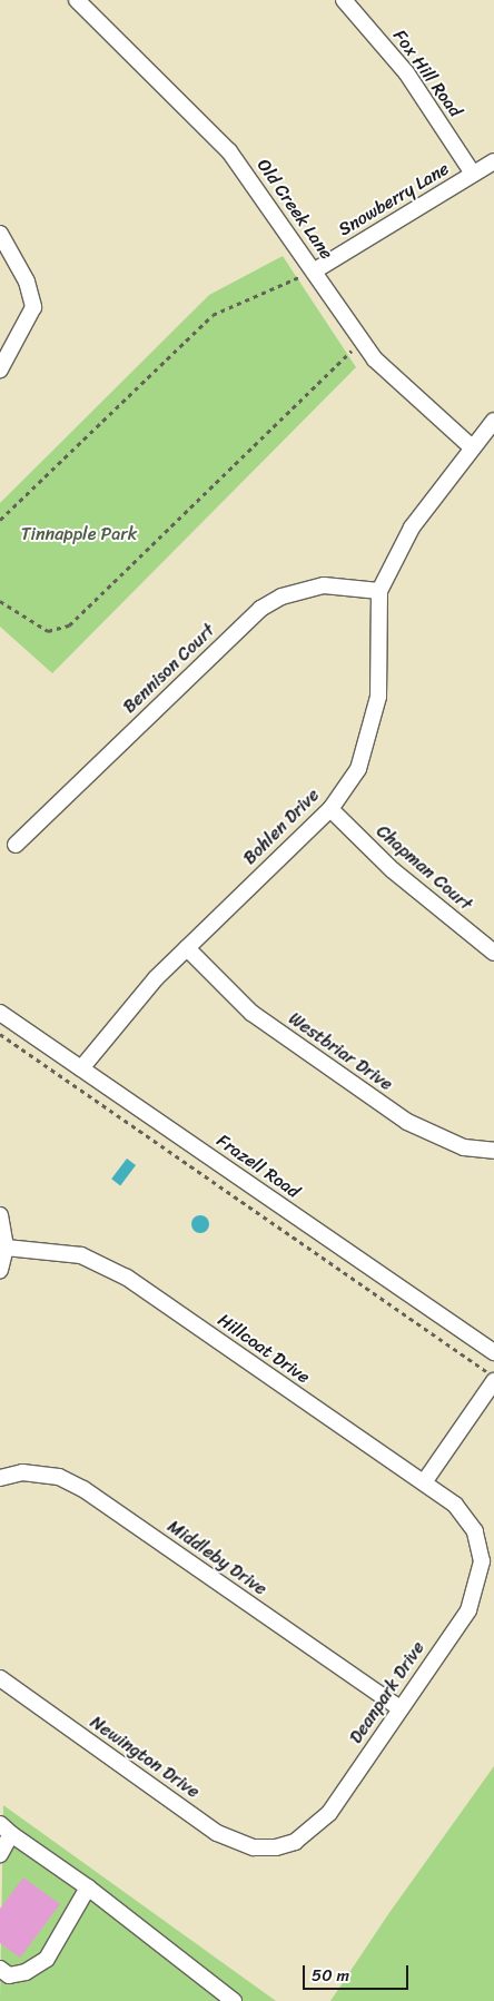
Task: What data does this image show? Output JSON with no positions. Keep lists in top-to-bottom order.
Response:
{
  "streets": {
    "street": [
      "Fox Hill Road",
      "Snowberry Lane",
      "Old Creek Lane",
      "Bennison Court",
      "Bohlen Drive",
      "Chapman Court",
      "Westbriar Drive",
      "Frazell Road",
      "Hillcoat Drive",
      "Middleby Drive",
      "Deanpark Drive",
      "Newington Drive"
    ]
  },
  "crossings": [
    ["Fox Hill Road", "Snowberry Lane"],
    ["Snowberry Lane", "Old Creek Lane"],
    ["Old Creek Lane", "Bohlen Drive"],
    ["Bennison Court", "Bohlen Drive"],
    ["Bohlen Drive", "Chapman Court"],
    ["Bohlen Drive", "Westbriar Drive"],
    ["Bohlen Drive", "Frazell Road"],
    ["Hillcoat Drive", "Deanpark Drive"],
    ["Middleby Drive", "Deanpark Drive"],
    ["Deanpark Drive", "Newington Drive"]
  ],
  "parks": ["Tinnapple Park"],
  "scale_bar": "50 m"
}
